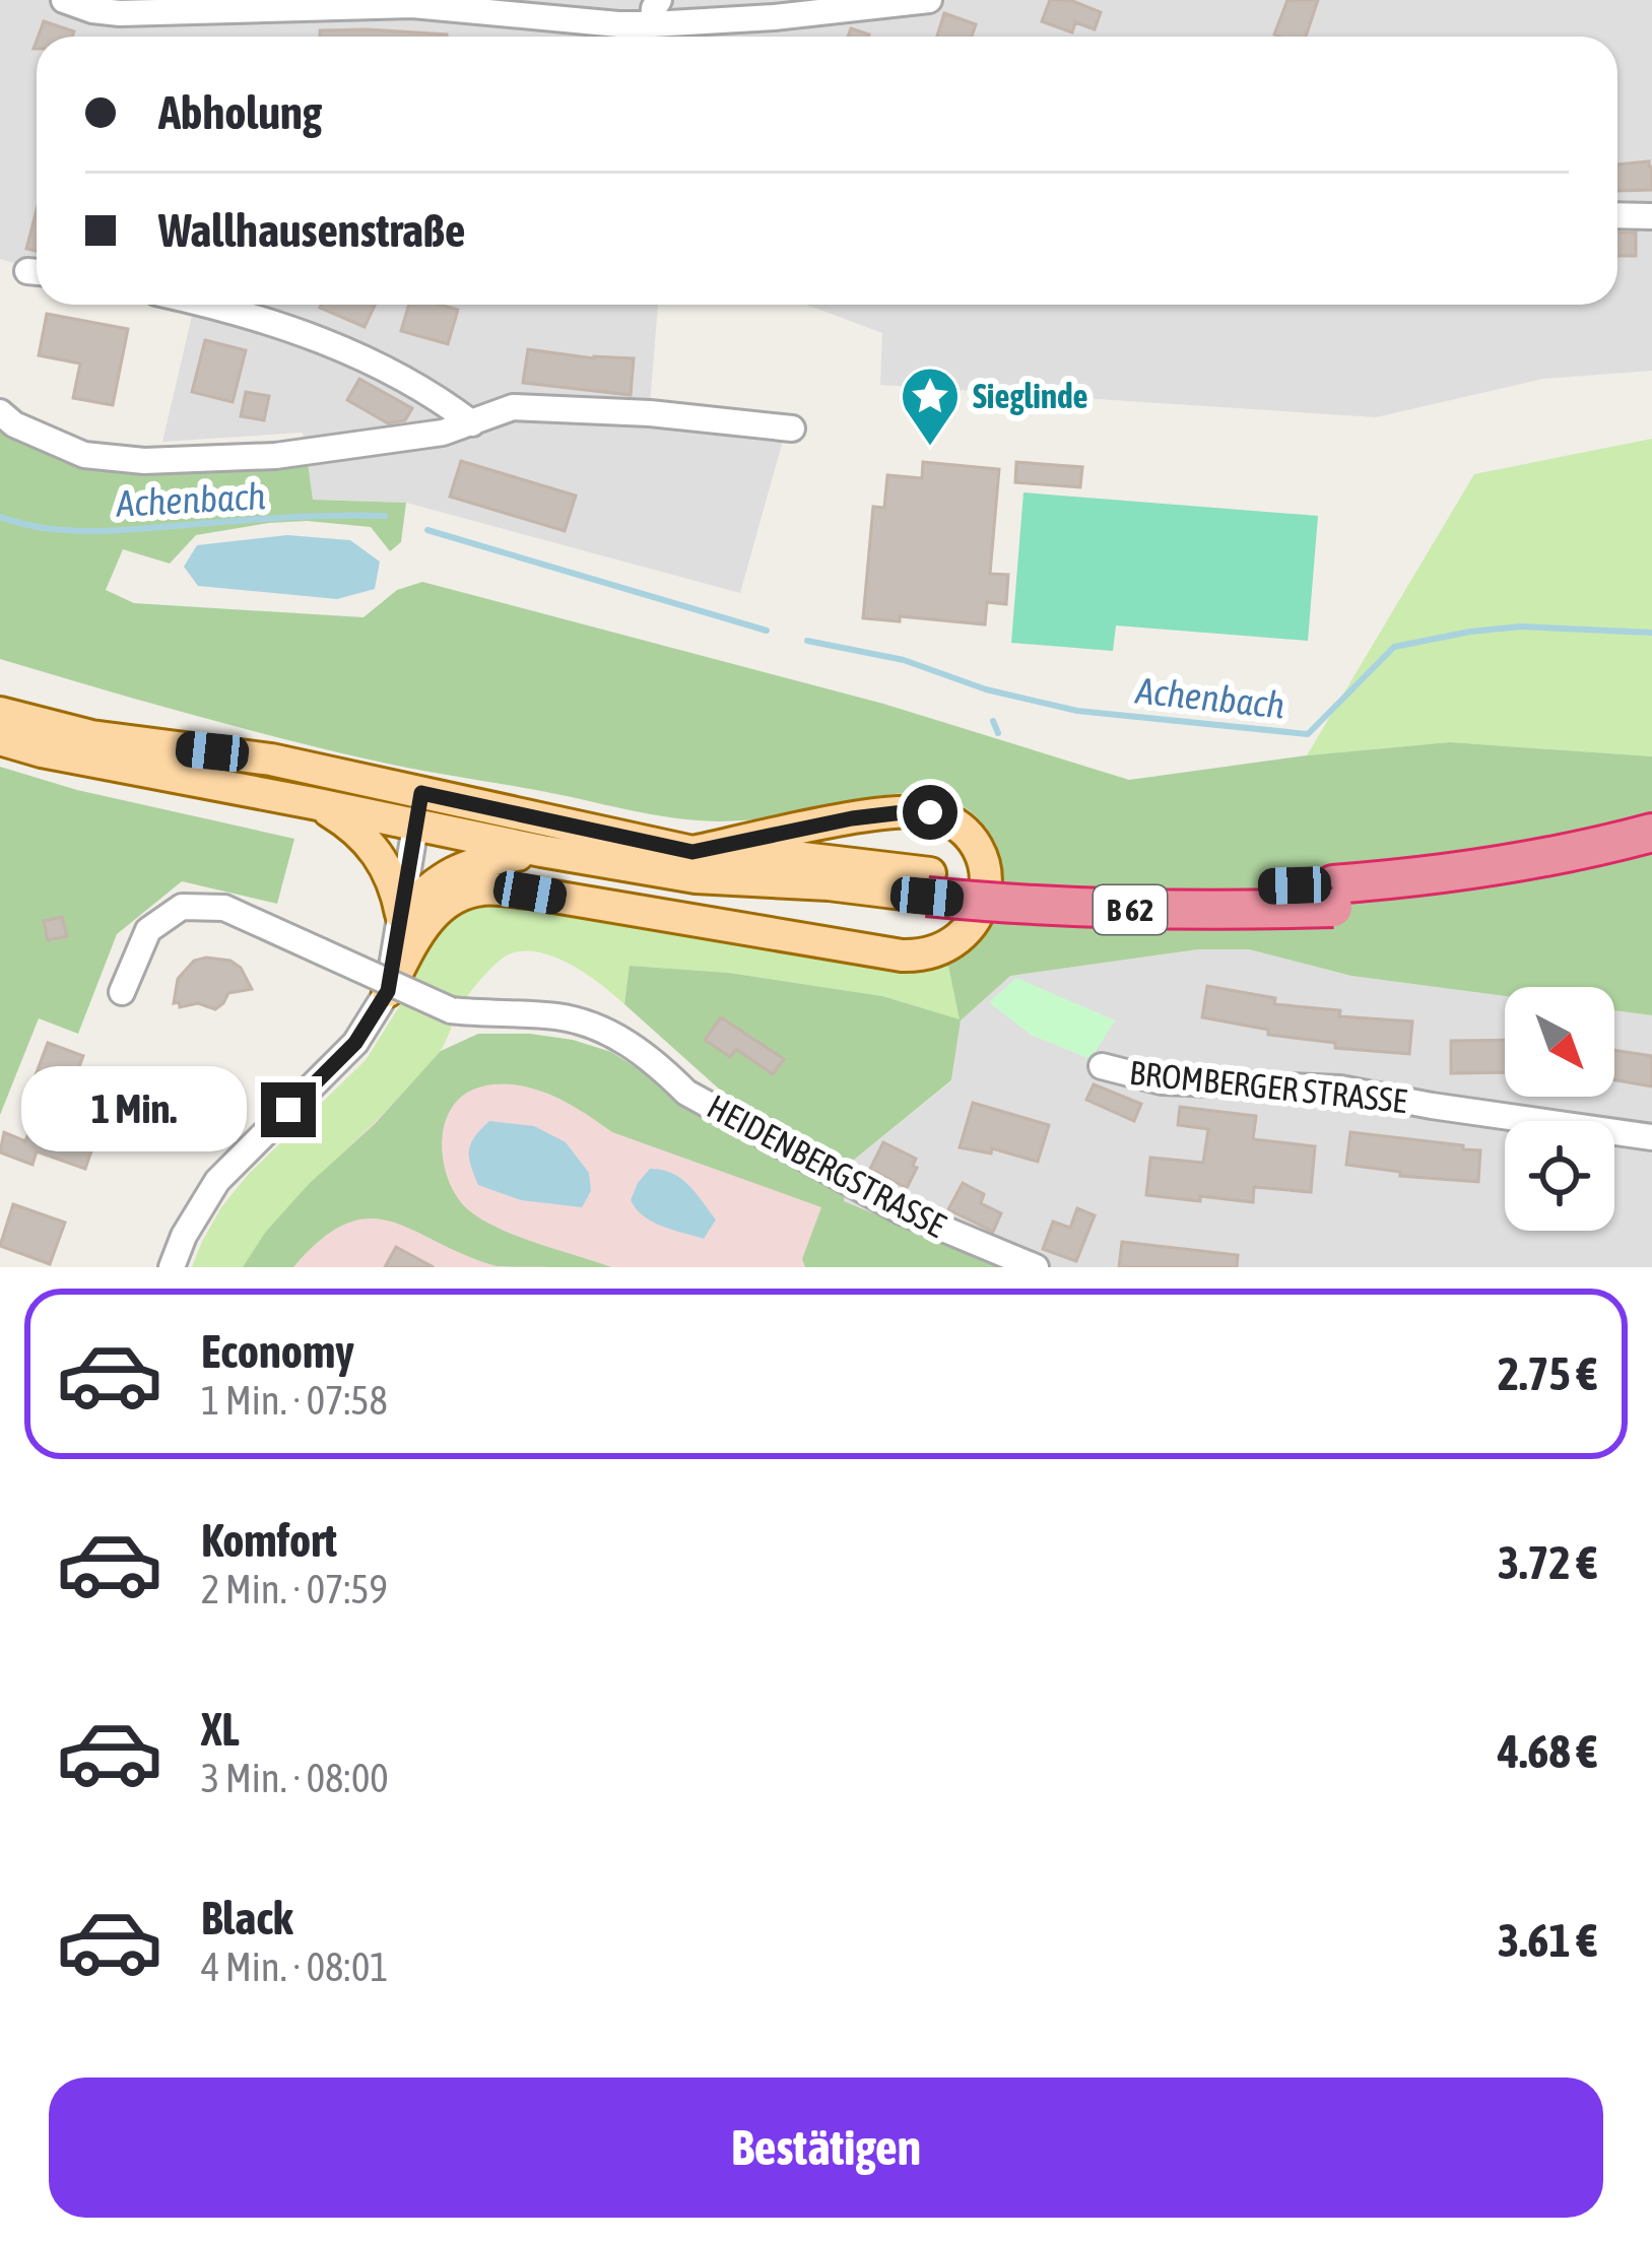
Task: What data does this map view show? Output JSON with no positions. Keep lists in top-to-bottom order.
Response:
{
  "streets": {
    "highway": ["B 62"],
    "street": ["BROMBERGER STRASSE", "HEIDENBERGSTRASSE"]
  },
  "water": ["Achenbach"],
  "places": {
    "place": ["Sieglinde"]
  },
  "north": "bottom right",
  "page": {
    "banner": ["Abholung", "Wallhausenstraße"],
    "bubble": "1 Min.",
    "list": [
      {
        "name": "Economy",
        "note": "1 Min. · 07:58",
        "value": "2.75 €"
      },
      {
        "name": "Komfort",
        "note": "2 Min. · 07:59",
        "value": "3.72 €"
      },
      {
        "name": "XL",
        "note": "3 Min. · 08:00",
        "value": "4.68 €"
      },
      {
        "name": "Black",
        "note": "4 Min. · 08:01",
        "value": "3.61 €"
      }
    ],
    "buttons": "Bestätigen"
  }
}
